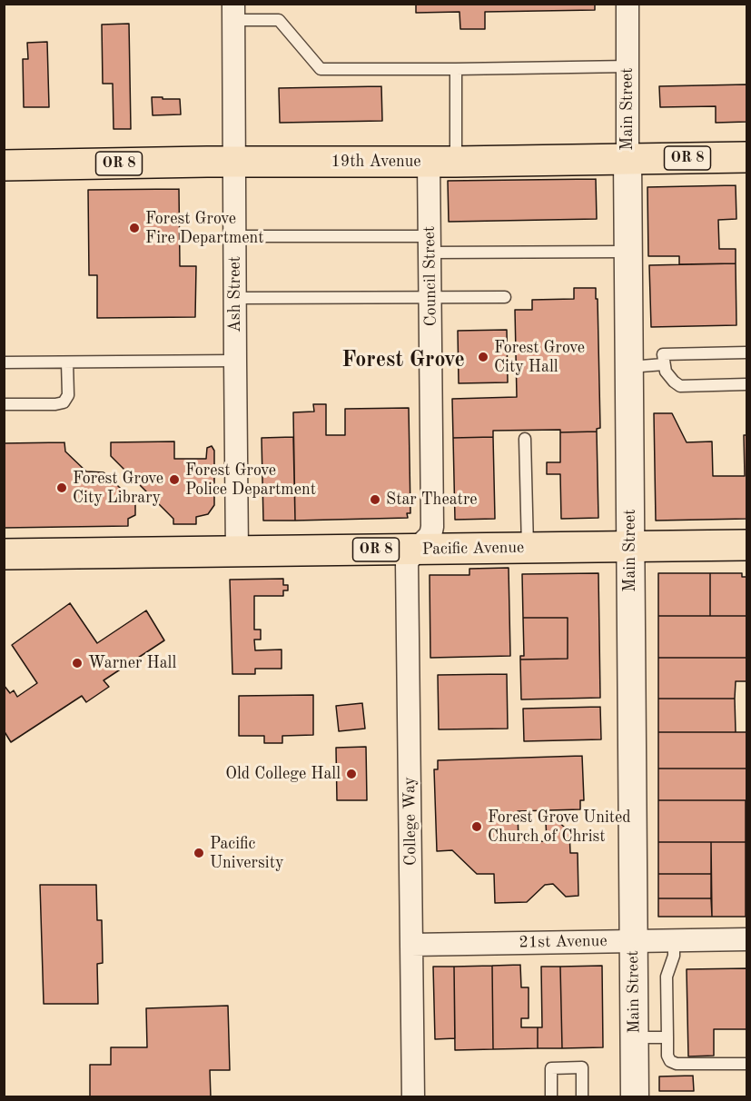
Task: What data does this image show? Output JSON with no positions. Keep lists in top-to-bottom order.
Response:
{
  "streets": {
    "main road": ["OR 8", "19th Avenue", "Pacific Avenue"],
    "street": [
      "Main Street",
      "Council Street",
      "Ash Street",
      "College Way",
      "21st Avenue"
    ]
  },
  "crossings": [
    ["Main Street", "19th Avenue"],
    ["Main Street", "Pacific Avenue"],
    ["Main Street", "21st Avenue"],
    ["19th Avenue", "Council Street"],
    ["19th Avenue", "Ash Street"],
    ["Council Street", "Pacific Avenue"],
    ["Council Street", "College Way"],
    ["Ash Street", "Pacific Avenue"],
    ["Pacific Avenue", "College Way"],
    ["College Way", "21st Avenue"]
  ],
  "districts": ["Forest Grove"],
  "places": [
    "Forest Grove Fire Department",
    "Forest Grove City Hall",
    "Forest Grove Police Department",
    "Forest Grove City Library",
    "Star Theatre",
    "Warner Hall",
    "Old College Hall",
    "Forest Grove United Church of Christ",
    "Pacific University"
  ]
}
